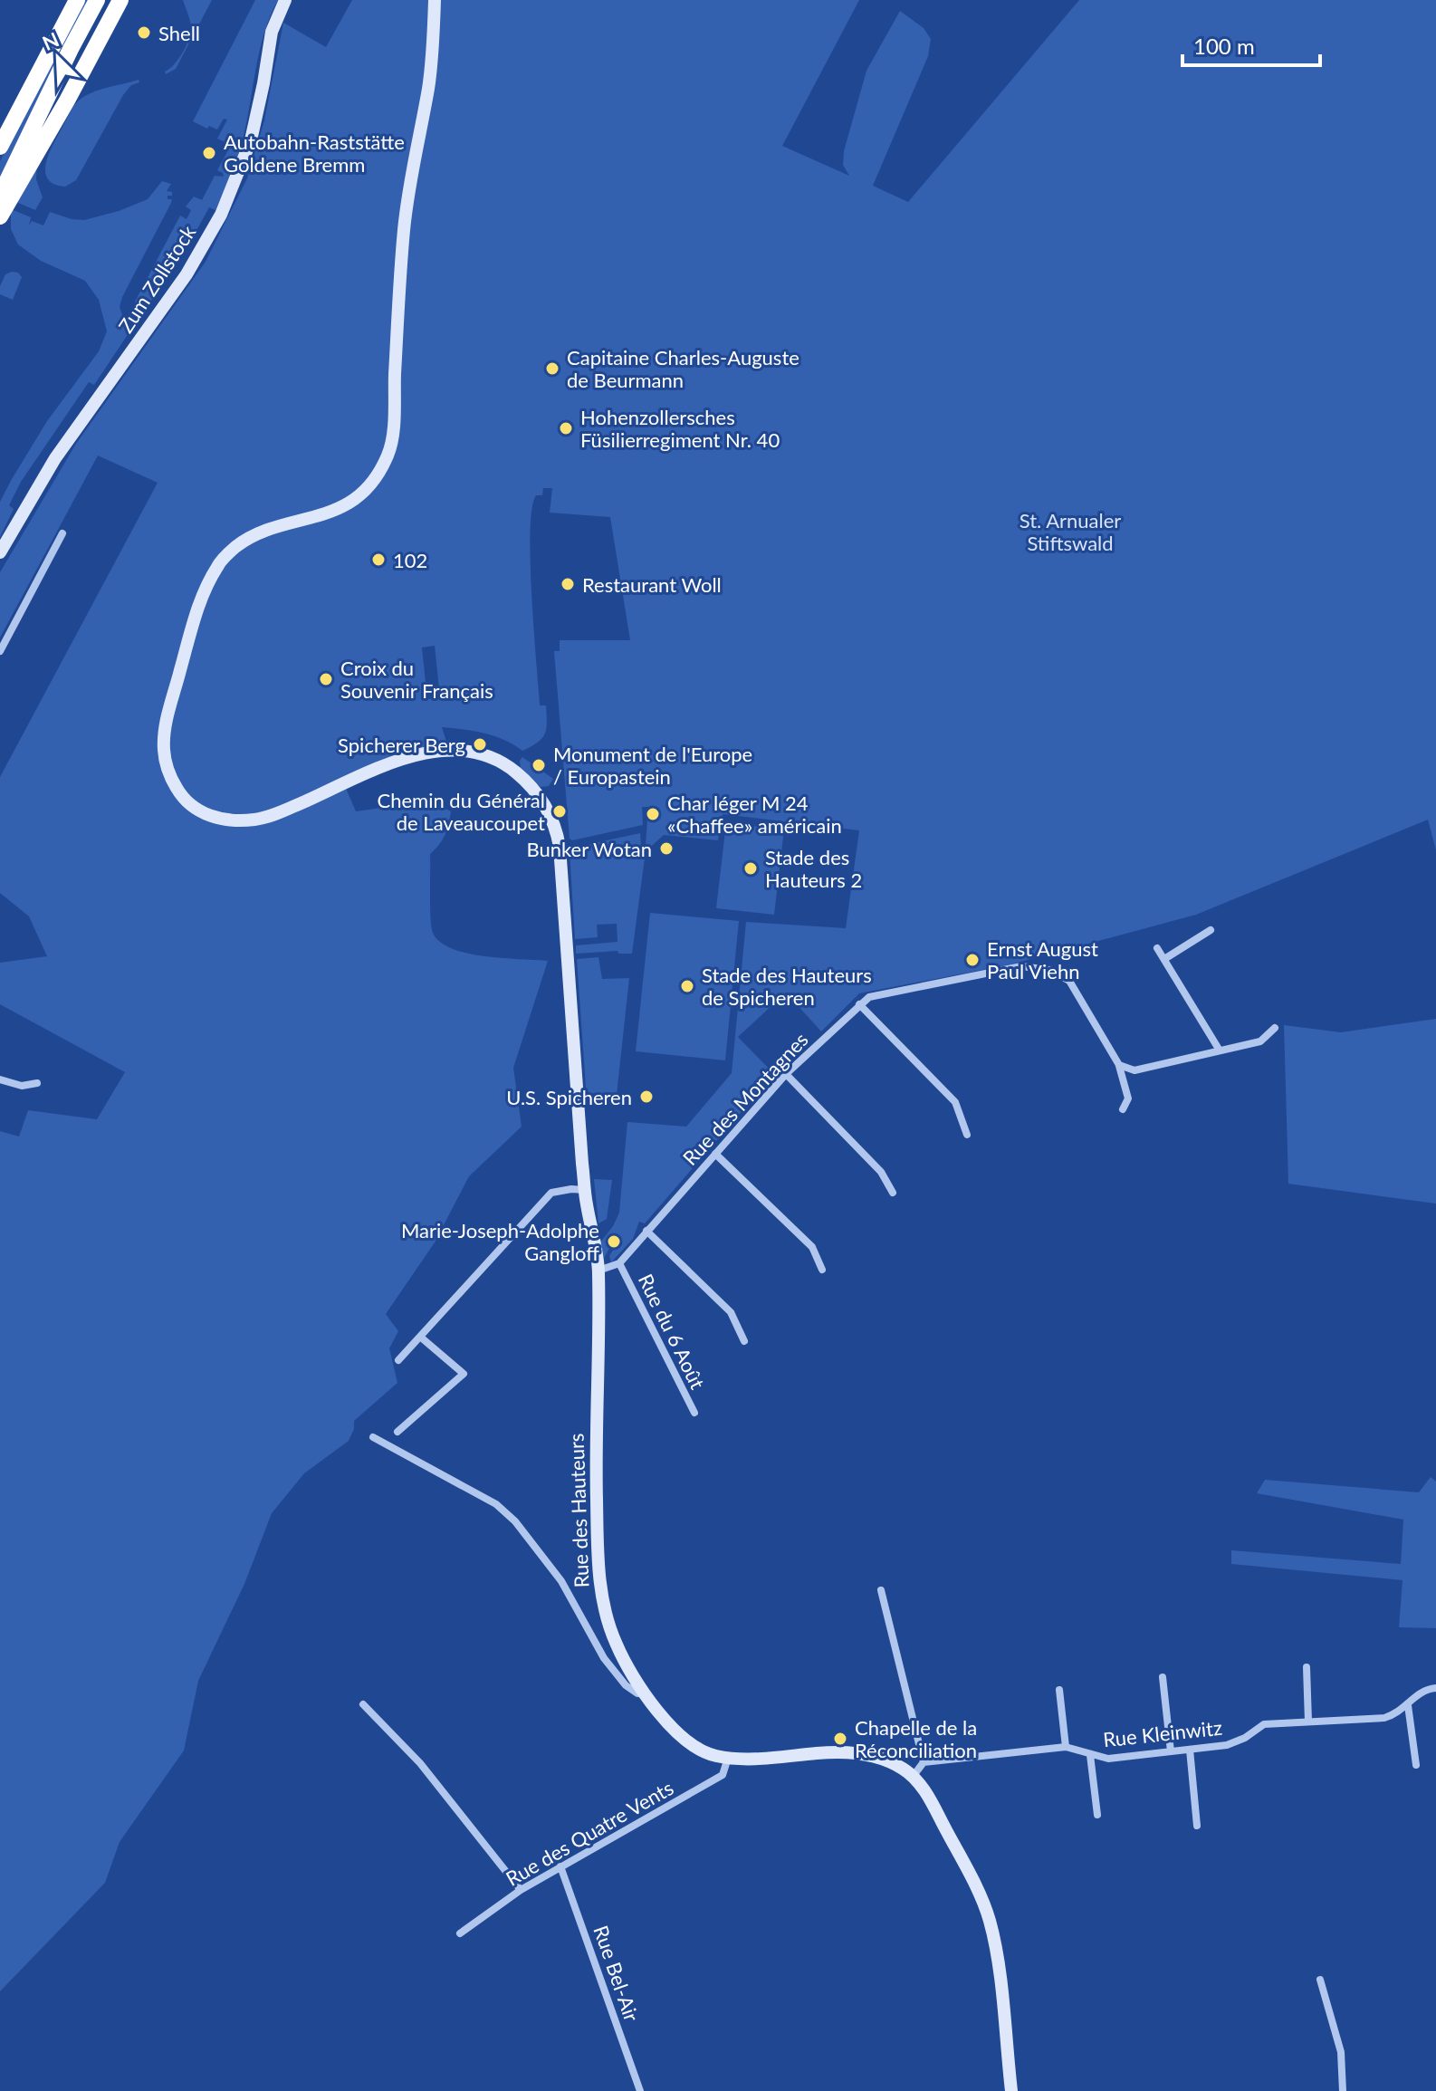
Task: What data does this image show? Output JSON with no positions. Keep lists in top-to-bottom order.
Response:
{
  "streets": {
    "street": [
      "Zum Zollstock",
      "Rue des Montagnes",
      "Rue du 6 Août",
      "Rue des Hauteurs",
      "Rue Kleinwitz",
      "Rue des Quatre Vents",
      "Rue Bel-Air"
    ]
  },
  "crossings": [
    ["Rue des Montagnes", "Rue du 6 Août"],
    ["Rue des Hauteurs", "Rue des Quatre Vents"],
    ["Rue des Quatre Vents", "Rue Bel-Air"]
  ],
  "parks": ["St. Arnualer Stiftswald"],
  "places": [
    "Shell",
    "Autobahn-Raststätte Goldene Bremm",
    "Capitaine Charles-Auguste de Beurmann",
    "Hohenzollersches Füsilierregiment Nr. 40",
    "102",
    "Restaurant Woll",
    "Croix du Souvenir Français",
    "Spicherer Berg",
    "Monument de l'Europe / Europastein",
    "Chemin du Général de Laveaucoupet",
    "Char léger M 24 «Chaffee» américain",
    "Bunker Wotan",
    "Stade des Hauteurs 2",
    "Ernst August Paul Viehn",
    "Stade des Hauteurs de Spicheren",
    "U.S. Spicheren",
    "Marie-Joseph-Adolphe Gangloff",
    "Chapelle de la Réconciliation"
  ],
  "scale_bar": "100 m",
  "north": "top left"
}
